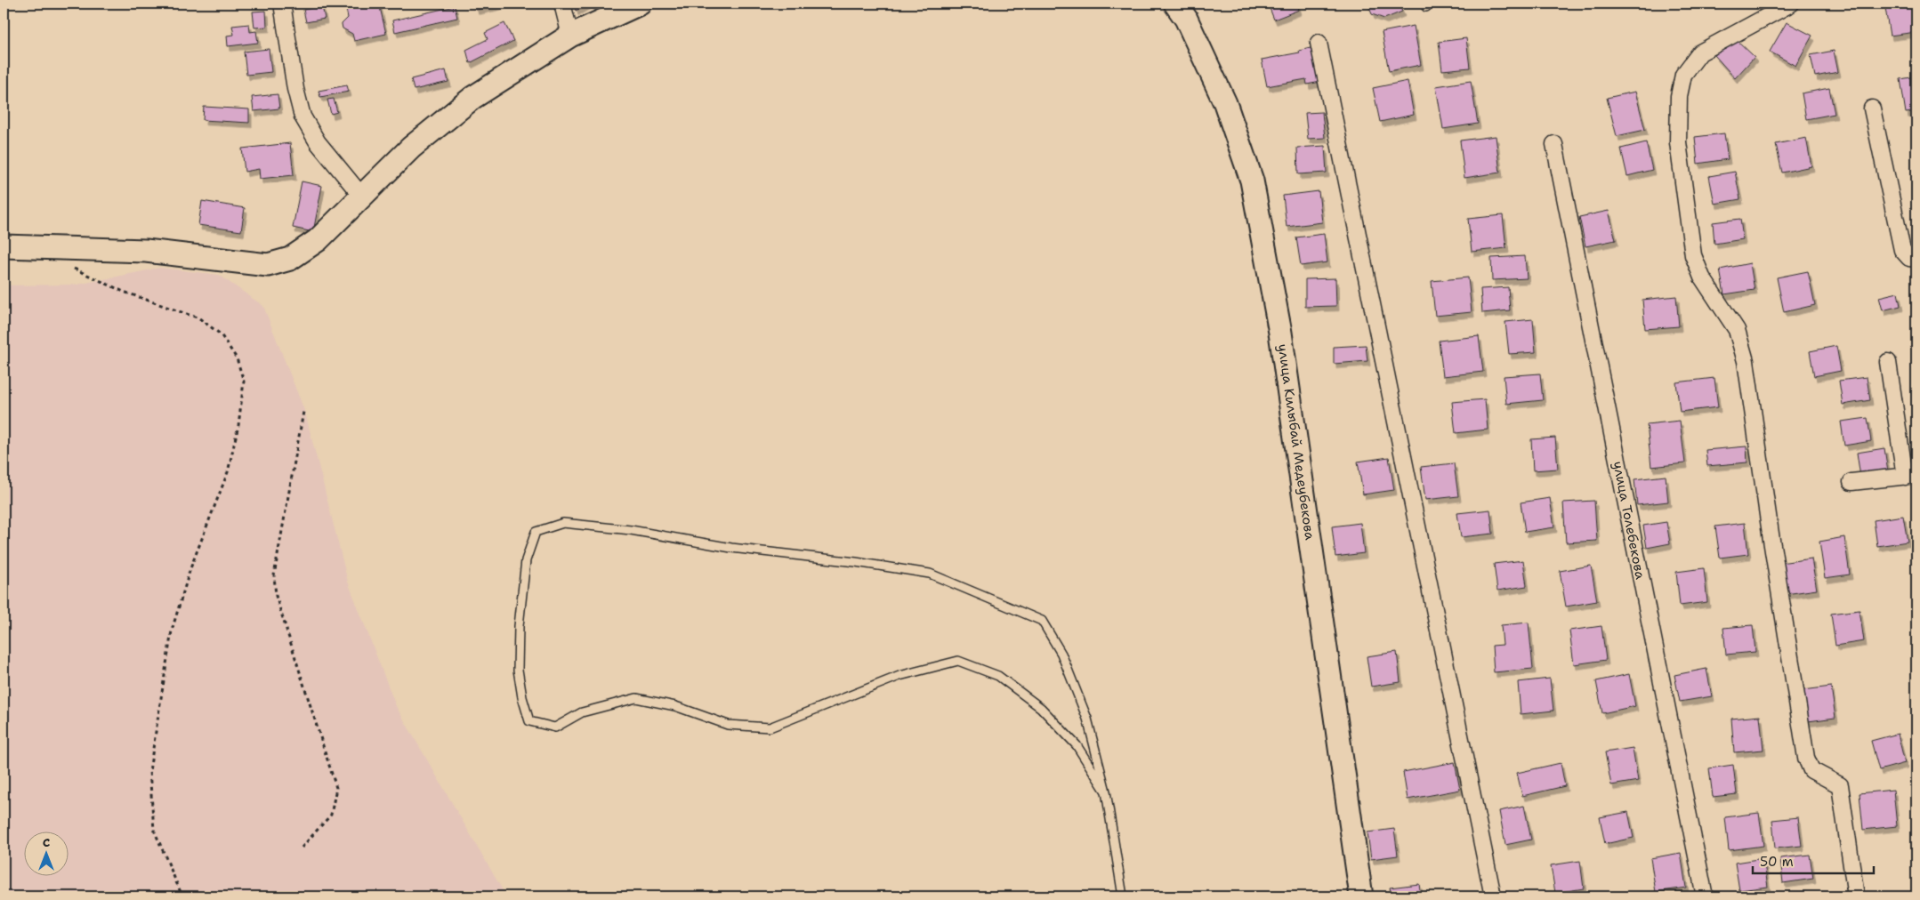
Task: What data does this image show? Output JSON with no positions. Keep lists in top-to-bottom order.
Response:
{
  "streets": {
    "main road": ["улица Килыбай Медеубекова"],
    "street": ["улица Толебекова"]
  },
  "scale_bar": "50 m",
  "north": "top"
}
